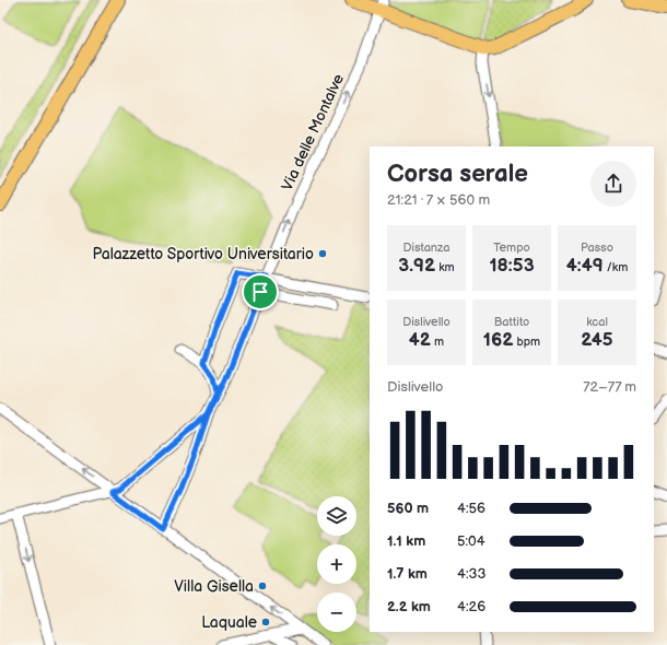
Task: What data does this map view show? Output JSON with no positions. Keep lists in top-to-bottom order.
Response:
{
  "streets": {
    "street": ["Via delle Montalve"]
  },
  "one_way": ["Via delle Montalve"],
  "places": ["Palazzetto Sportivo Universitario", "Villa Gisella", "Laquale"],
  "page": {
    "heading": ["Corsa serale", "21:21 · 7 × 560 m"],
    "stats": [
      ["Distanza", "3.92 km"],
      ["Tempo", "18:53"],
      ["Passo", "4:49 /km"],
      ["Dislivello", "42 m"],
      ["Battito", "162 bpm"],
      ["kcal", "245"]
    ],
    "chart": ["Dislivello", "72–77 m"],
    "list": [
      {
        "name": "560 m",
        "note": "4:56"
      },
      {
        "name": "1.1 km",
        "note": "5:04"
      },
      {
        "name": "1.7 km",
        "note": "4:33"
      },
      {
        "name": "2.2 km",
        "note": "4:26"
      }
    ],
    "map_buttons": ["+", "−"]
  }
}
